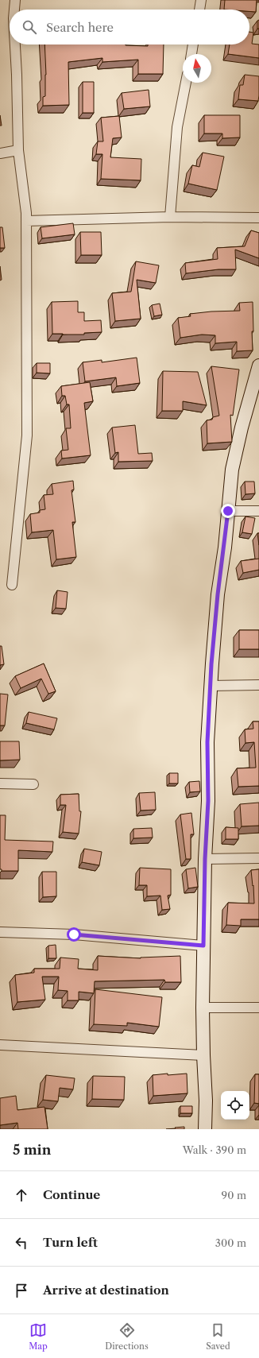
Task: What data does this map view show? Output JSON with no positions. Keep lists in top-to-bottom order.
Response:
{
  "north": "top",
  "page": {
    "search": "Search here",
    "heading": ["5 min", "Walk · 390 m"],
    "list": [
      ["Continue", "90 m"],
      ["Turn left", "300 m"],
      "Arrive at destination"
    ],
    "nav": ["Map", "Directions", "Saved"]
  }
}
